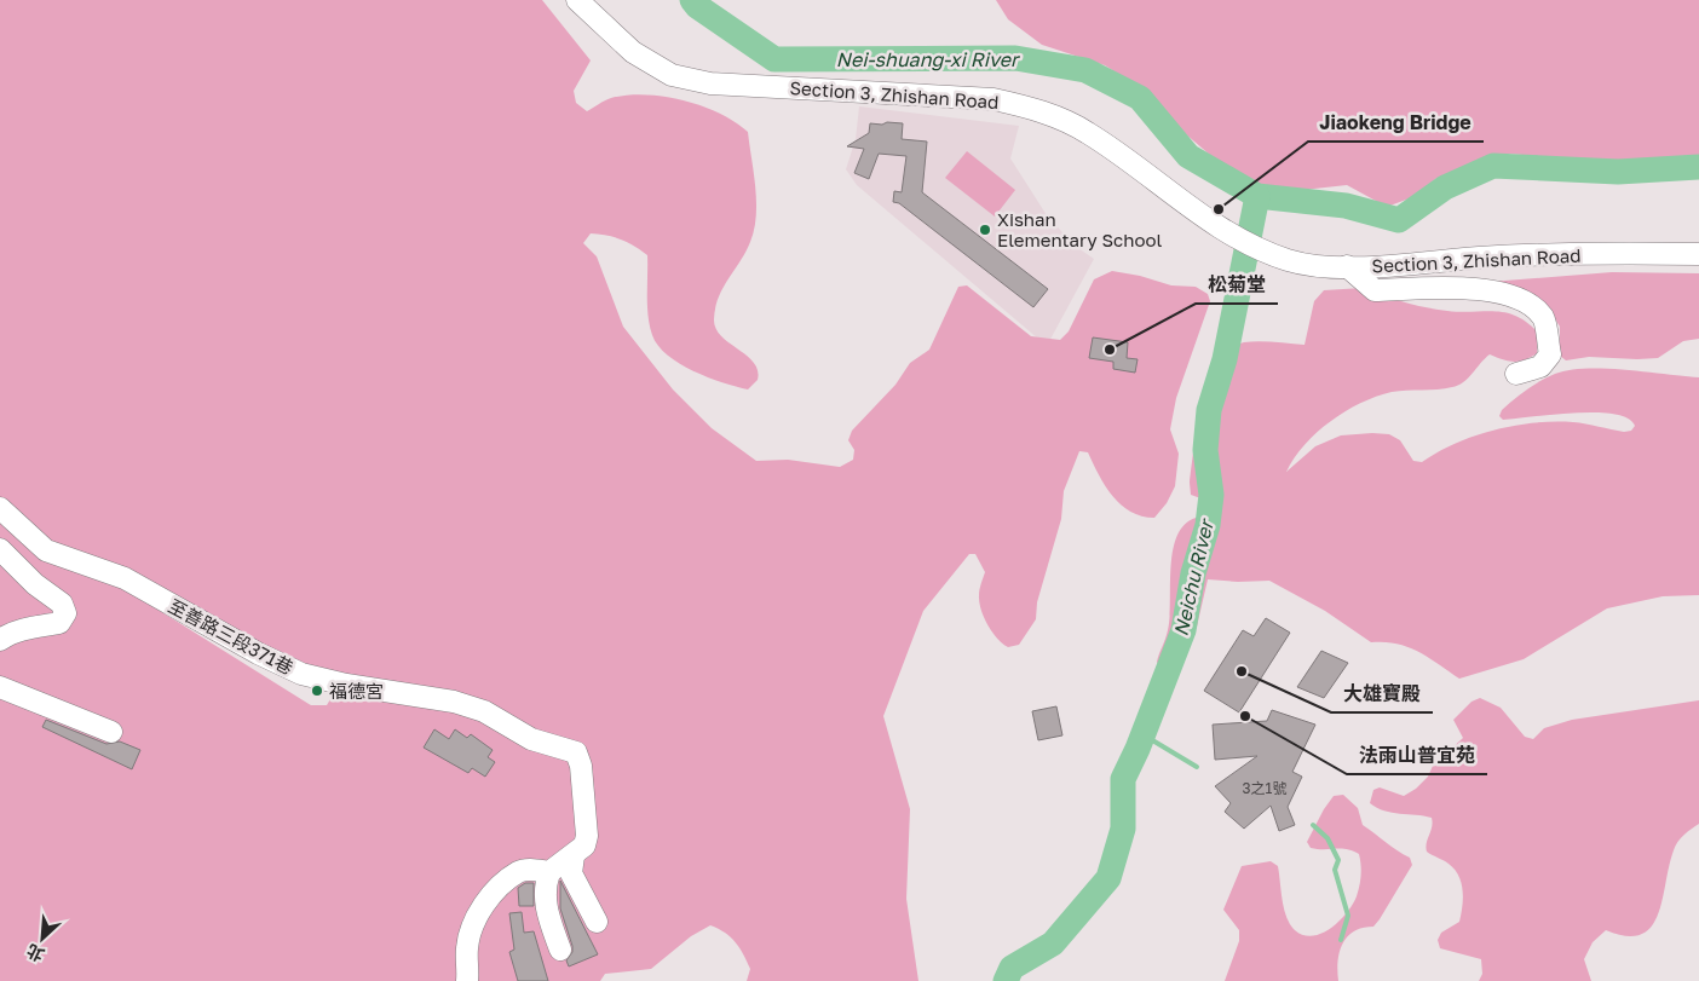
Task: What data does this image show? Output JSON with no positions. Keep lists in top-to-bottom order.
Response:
{
  "streets": {
    "street": ["Section 3, Zhishan Road", "至善路三段371巷"]
  },
  "water": ["Nei-shuang-xi River", "Neichu River"],
  "places": [
    "Jiaokeng Bridge",
    "Xishan Elementary School",
    "松菊堂",
    "大雄寶殿",
    "福德宮",
    "法雨山普宜苑"
  ],
  "house_numbers": ["3之1號"],
  "north": "bottom left"
}
